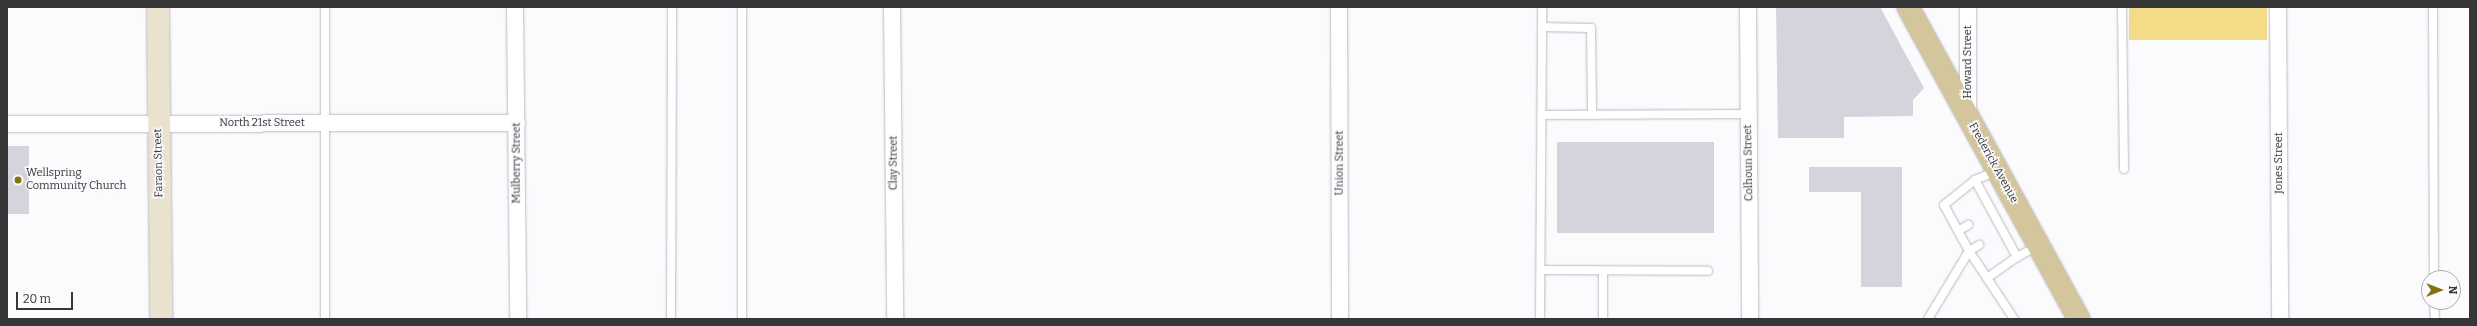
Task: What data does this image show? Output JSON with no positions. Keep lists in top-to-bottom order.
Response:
{
  "streets": {
    "main road": ["Faraon Street", "Frederick Avenue"],
    "street": [
      "Howard Street",
      "North 21st Street",
      "Mulberry Street",
      "Clay Street",
      "Union Street",
      "Colhoun Street",
      "Jones Street"
    ]
  },
  "crossings": [
    ["Howard Street", "Frederick Avenue"],
    ["North 21st Street", "Faraon Street"],
    ["North 21st Street", "Mulberry Street"]
  ],
  "places": ["Wellspring Community Church"],
  "scale_bar": "20 m",
  "north": "right"
}
